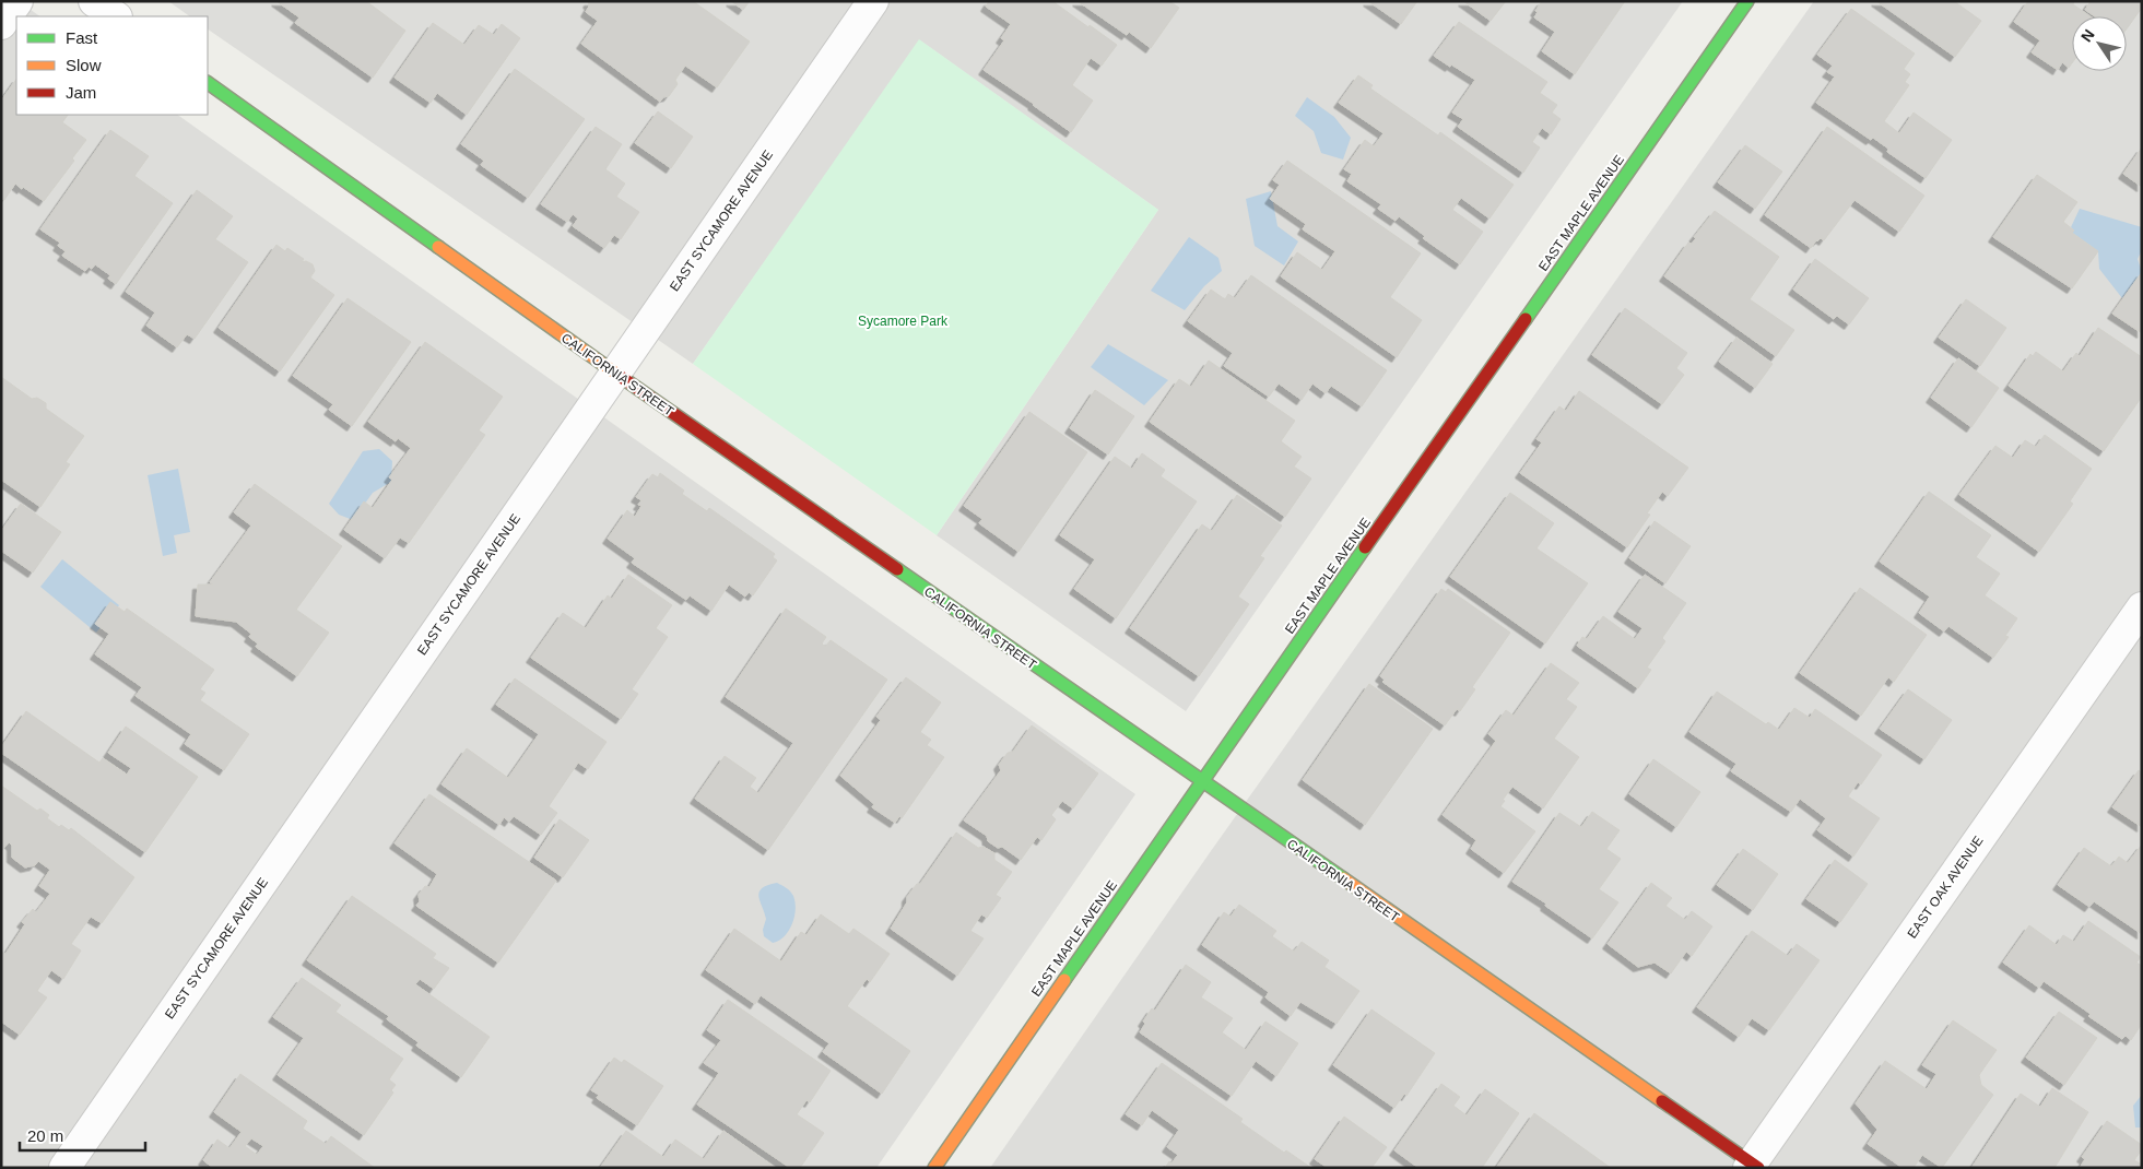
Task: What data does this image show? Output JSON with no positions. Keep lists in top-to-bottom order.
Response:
{
  "streets": {
    "street": [
      "EAST MAPLE AVENUE",
      "EAST SYCAMORE AVENUE",
      "CALIFORNIA STREET",
      "EAST OAK AVENUE"
    ]
  },
  "crossings": [
    ["EAST MAPLE AVENUE", "CALIFORNIA STREET"],
    ["EAST SYCAMORE AVENUE", "CALIFORNIA STREET"],
    ["CALIFORNIA STREET", "EAST OAK AVENUE"]
  ],
  "parks": ["Sycamore Park"],
  "legend": ["Fast", "Slow", "Jam"],
  "scale_bar": "20 m",
  "north": "top left"
}
